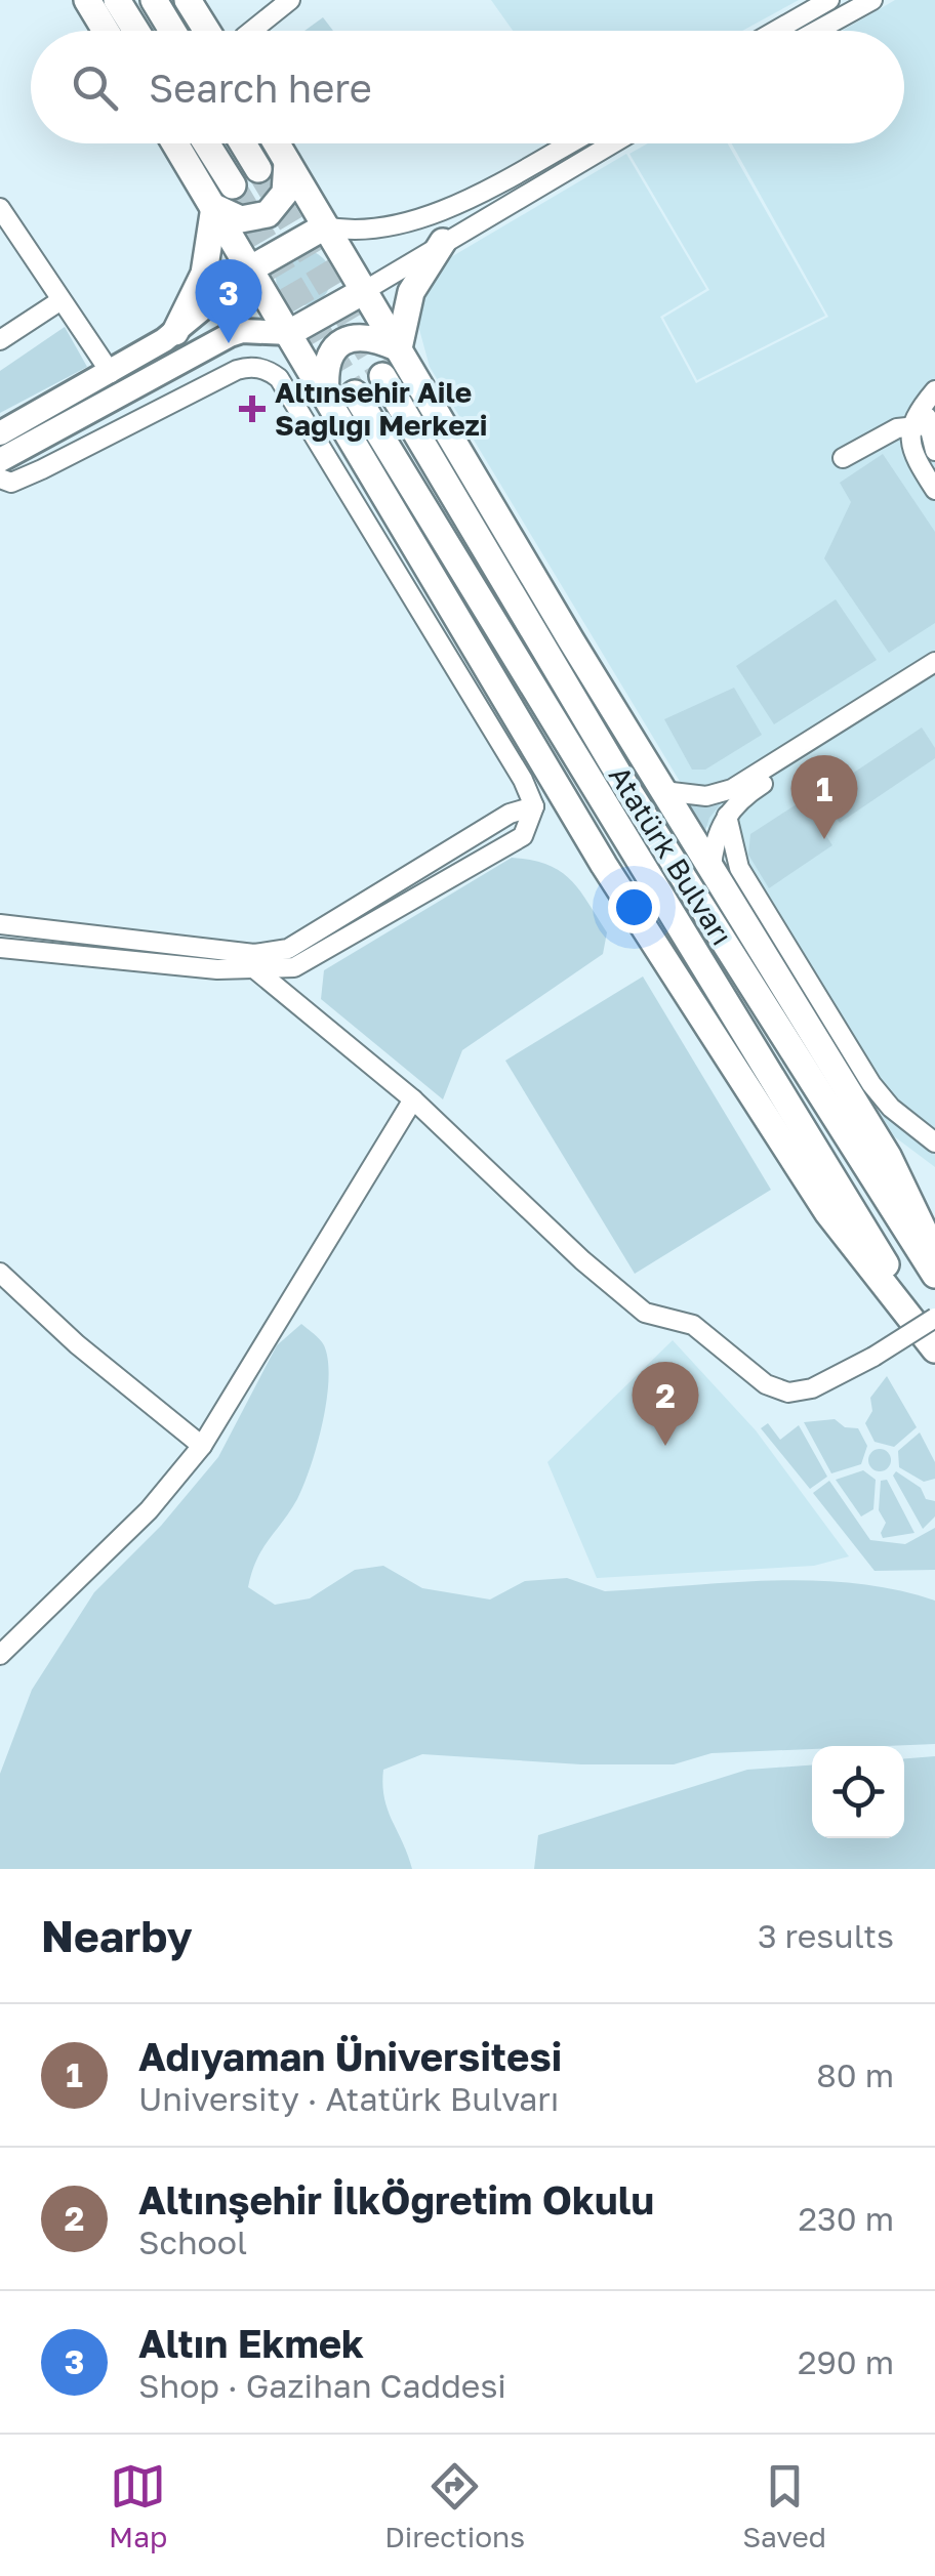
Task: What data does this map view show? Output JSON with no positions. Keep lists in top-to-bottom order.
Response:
{
  "streets": {
    "highway": ["Atatürk Bulvarı"]
  },
  "places": {
    "health": ["Altınsehir Aile Saglıgı Merkezi"]
  },
  "page": {
    "search": "Search here",
    "pins": ["3", "1", "2"],
    "heading": ["Nearby", "3 results"],
    "list": [
      {
        "mark": "1",
        "name": "Adıyaman Üniversitesi",
        "note": "University · Atatürk Bulvarı",
        "value": "80 m"
      },
      {
        "mark": "2",
        "name": "Altınşehir İlkÖğretim Okulu",
        "note": "School",
        "value": "230 m"
      },
      {
        "mark": "3",
        "name": "Altın Ekmek",
        "note": "Shop · Gazihan Caddesi",
        "value": "290 m"
      }
    ],
    "nav": ["Map", "Directions", "Saved"]
  }
}
